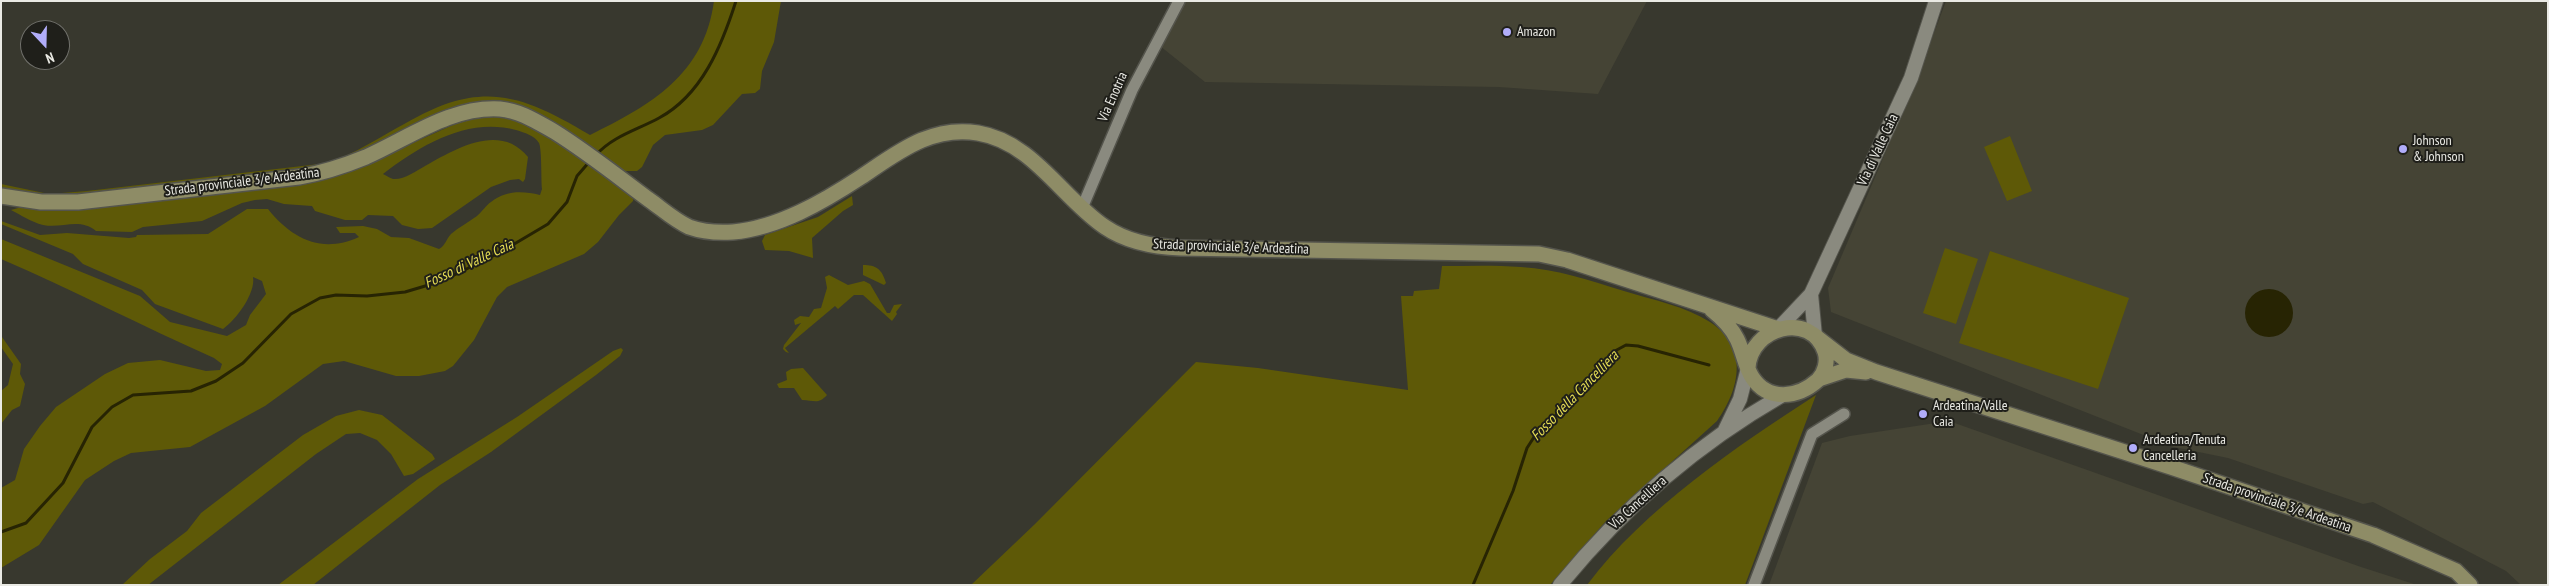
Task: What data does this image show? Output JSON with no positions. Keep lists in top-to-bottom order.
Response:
{
  "streets": {
    "main road": ["Strada provinciale 3/e Ardeatina"],
    "street": ["Via Enotria", "Via di Valle Caia", "Via Cancelliera"]
  },
  "crossings": [
    ["Via Enotria", "Strada provinciale 3/e Ardeatina"],
    ["Via di Valle Caia", "Strada provinciale 3/e Ardeatina"],
    ["Via di Valle Caia", "Via Cancelliera"],
    ["Strada provinciale 3/e Ardeatina", "Via Cancelliera"]
  ],
  "water": ["Fosso di Valle Caia", "Fosso della Cancelliera"],
  "places": [
    "Amazon",
    "Johnson & Johnson",
    "Ardeatina/Valle Caia",
    "Ardeatina/Tenuta Cancelleria"
  ],
  "north": "bottom"
}
